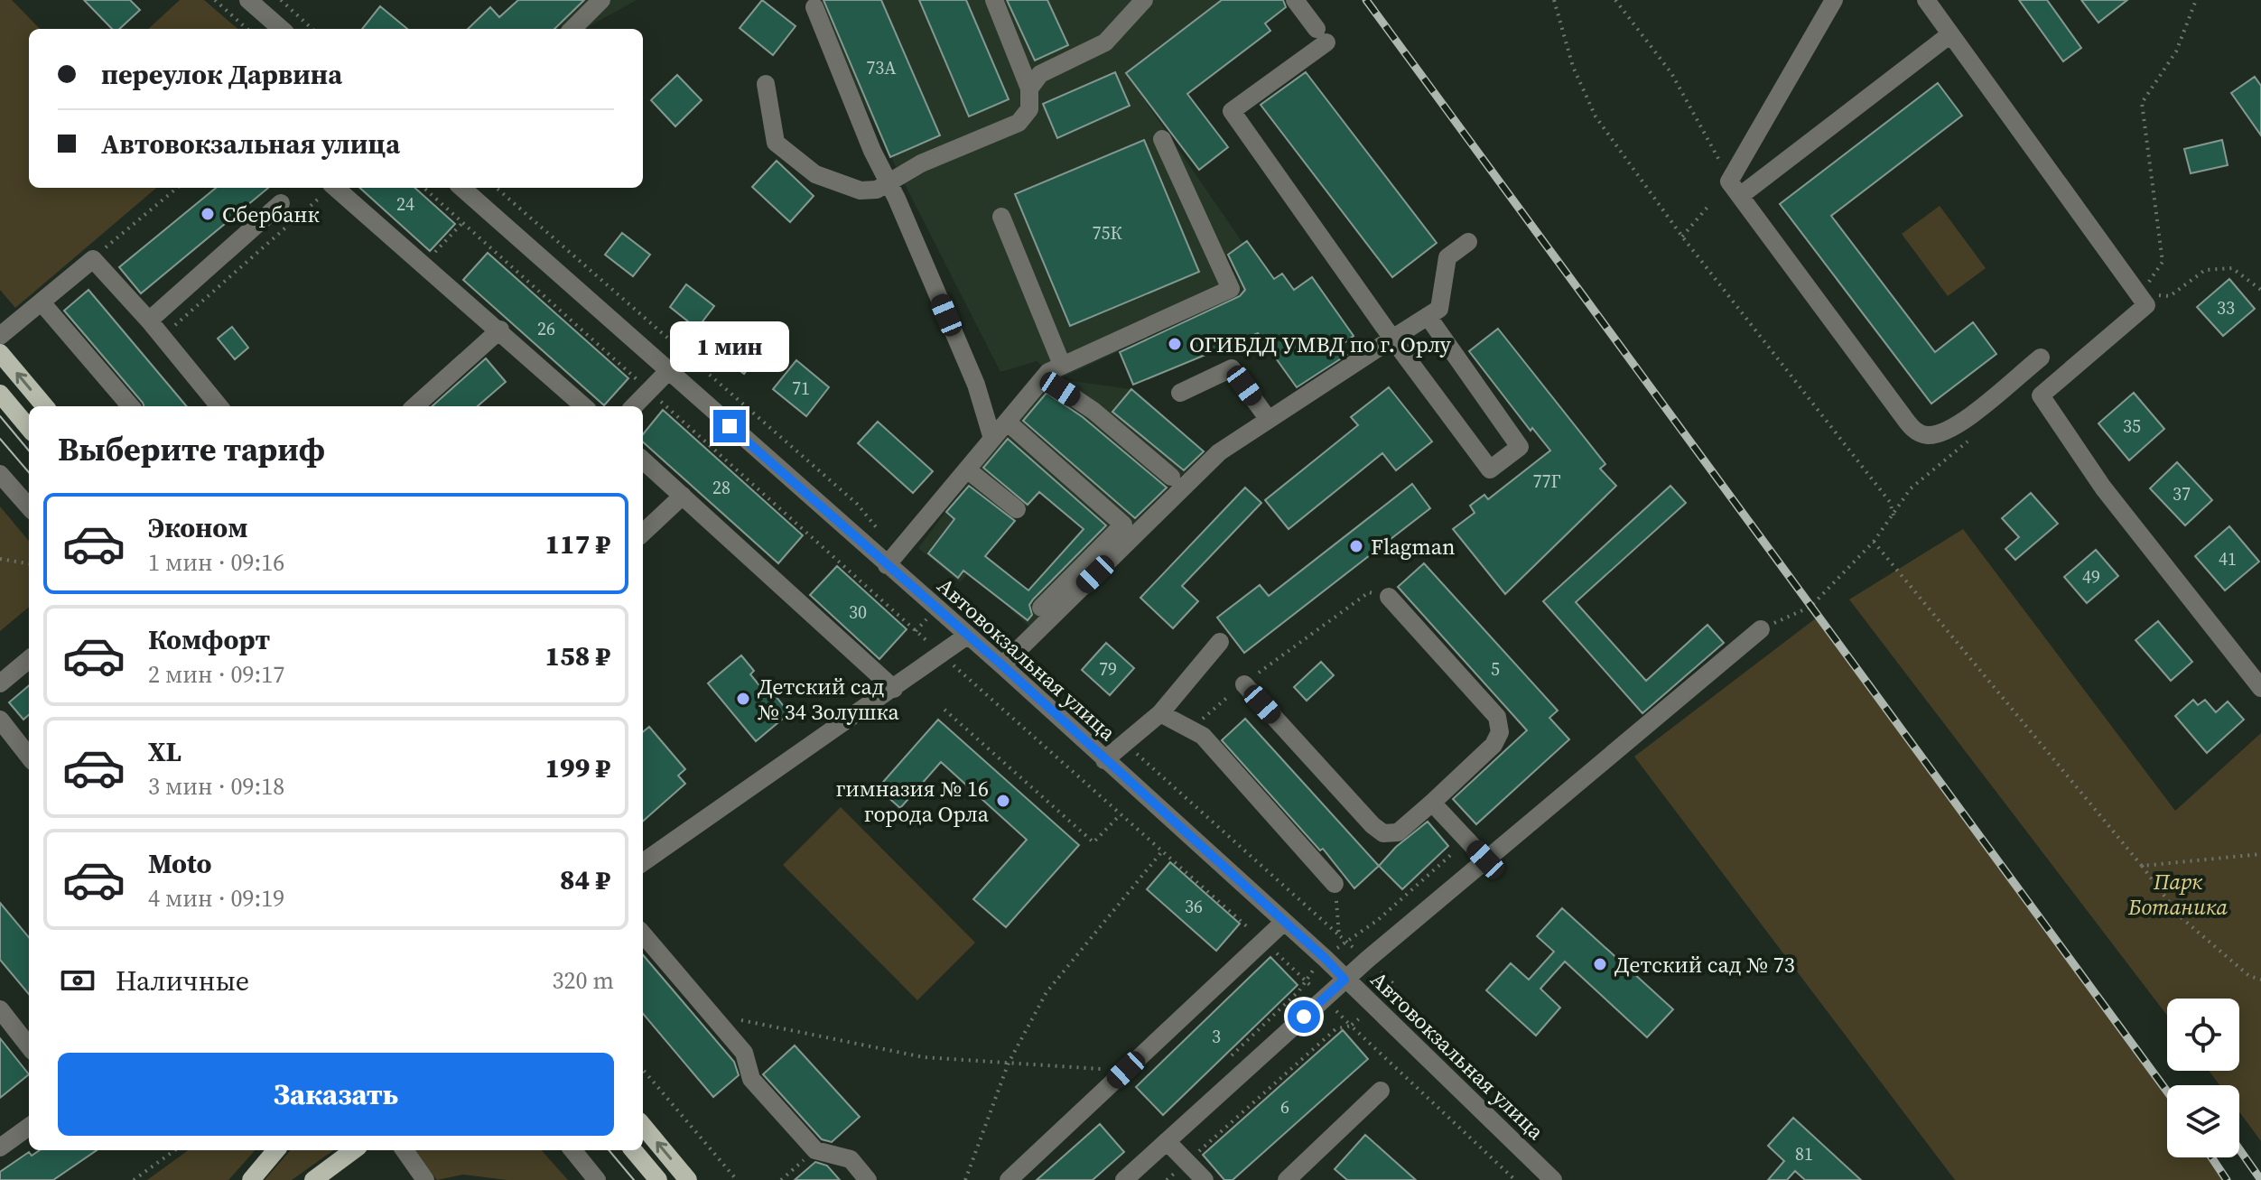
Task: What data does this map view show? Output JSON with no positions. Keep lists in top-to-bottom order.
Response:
{
  "streets": {
    "street": ["Автовокзальная улица"]
  },
  "parks": ["Парк Ботаника"],
  "places": [
    "Сбербанк",
    "ОГИБДД УМВД по г. Орлу",
    "Flagman",
    "Детский сад № 34 Золушка",
    "гимназия № 16 города Орла",
    "Детский сад № 73"
  ],
  "house_numbers": [
    "73А",
    "24",
    "75К",
    "33",
    "26",
    "71",
    "35",
    "77Г",
    "28",
    "37",
    "41",
    "49",
    "30",
    "79",
    "5",
    "36",
    "3",
    "6",
    "81"
  ],
  "page": {
    "banner": ["переулок Дарвина", "Автовокзальная улица"],
    "bubble": "1 мин",
    "heading": "Выберите тариф",
    "list": [
      {
        "name": "Эконом",
        "note": "1 мин · 09:16",
        "value": "117 ₽"
      },
      {
        "name": "Комфорт",
        "note": "2 мин · 09:17",
        "value": "158 ₽"
      },
      {
        "name": "XL",
        "note": "3 мин · 09:18",
        "value": "199 ₽"
      },
      {
        "name": "Moto",
        "note": "4 мин · 09:19",
        "value": "84 ₽"
      }
    ],
    "pay": ["Наличные", "320 m"],
    "buttons": "Заказать"
  }
}
